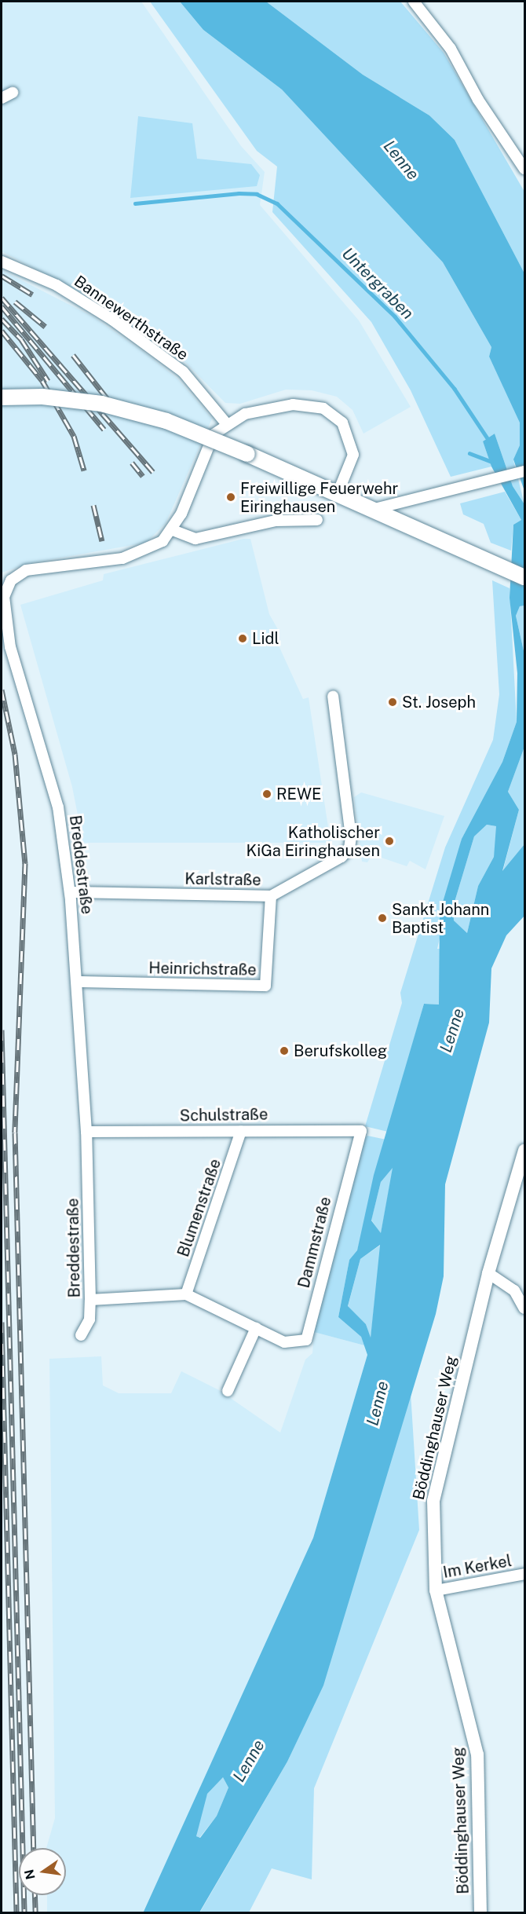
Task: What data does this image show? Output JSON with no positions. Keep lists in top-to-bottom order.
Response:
{
  "streets": {
    "street": [
      "Bannewerthstraße",
      "Breddestraße",
      "Karlstraße",
      "Heinrichstraße",
      "Schulstraße",
      "Blumenstraße",
      "Dammstraße",
      "Böddinghauser Weg",
      "Im Kerkel"
    ]
  },
  "crossings": [
    ["Bannewerthstraße", "Breddestraße"],
    ["Breddestraße", "Karlstraße"],
    ["Breddestraße", "Heinrichstraße"],
    ["Breddestraße", "Schulstraße"],
    ["Karlstraße", "Heinrichstraße"],
    ["Schulstraße", "Blumenstraße"],
    ["Schulstraße", "Dammstraße"],
    ["Böddinghauser Weg", "Im Kerkel"]
  ],
  "water": ["Lenne", "Untergraben"],
  "places": [
    "Freiwillige Feuerwehr Eiringhausen",
    "Lidl",
    "St. Joseph",
    "REWE",
    "Katholischer KiGa Eiringhausen",
    "Sankt Johann Baptist",
    "Berufskolleg"
  ],
  "north": "left"
}
